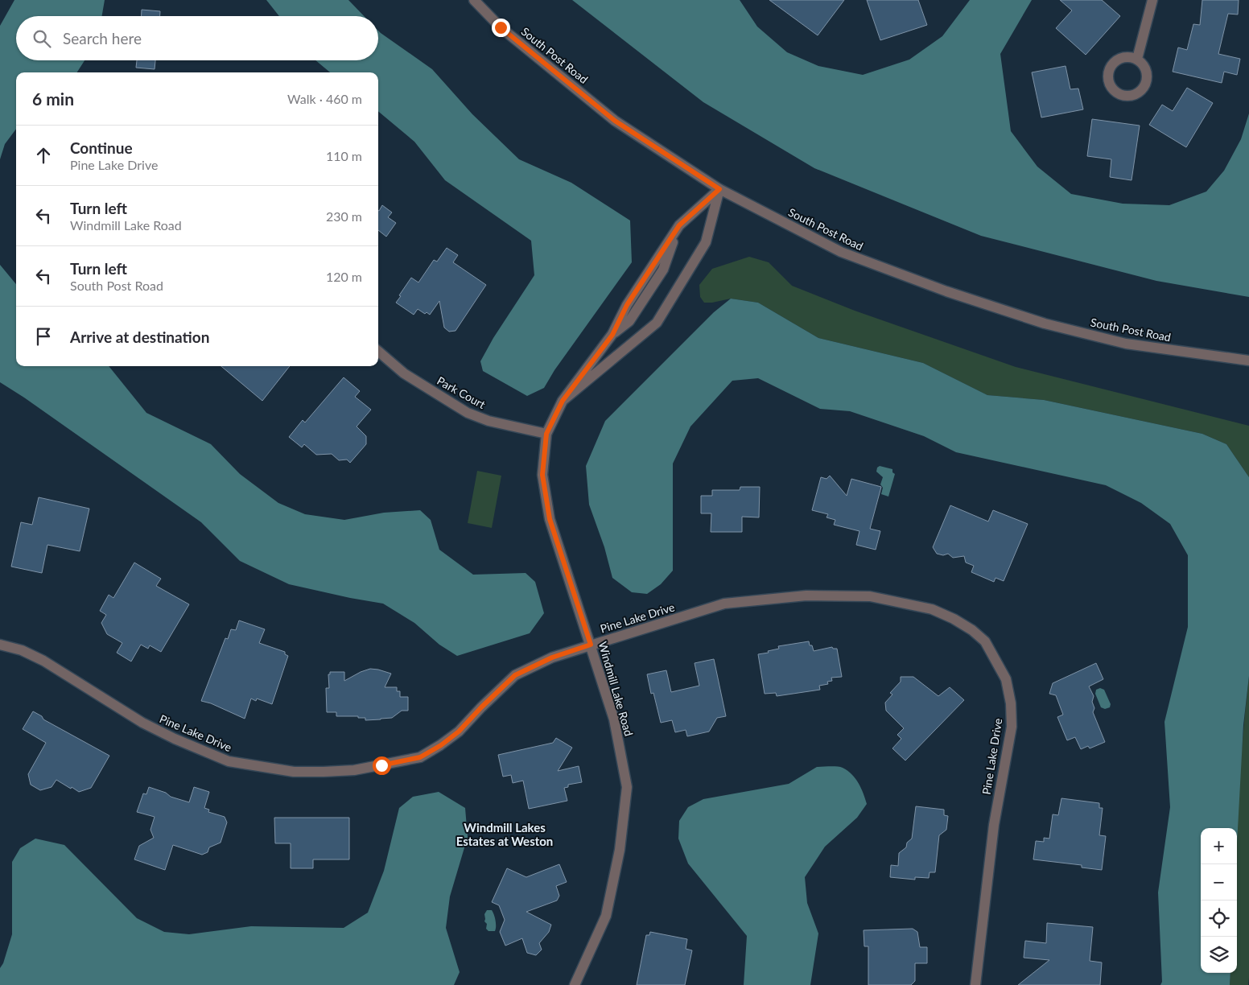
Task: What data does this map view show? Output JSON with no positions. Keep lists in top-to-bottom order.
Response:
{
  "streets": {
    "street": [
      "South Post Road",
      "Park Court",
      "Pine Lake Drive",
      "Windmill Lake Road"
    ]
  },
  "crossings": [
    ["South Post Road", "Windmill Lake Road"],
    ["Park Court", "Windmill Lake Road"],
    ["Pine Lake Drive", "Windmill Lake Road"]
  ],
  "districts": ["Windmill Lakes Estates at Weston"],
  "page": {
    "search": "Search here",
    "heading": ["6 min", "Walk · 460 m"],
    "list": [
      ["Continue", "Pine Lake Drive", "110 m"],
      ["Turn left", "Windmill Lake Road", "230 m"],
      ["Turn left", "South Post Road", "120 m"],
      "Arrive at destination"
    ],
    "map_buttons": ["+", "−"]
  }
}
